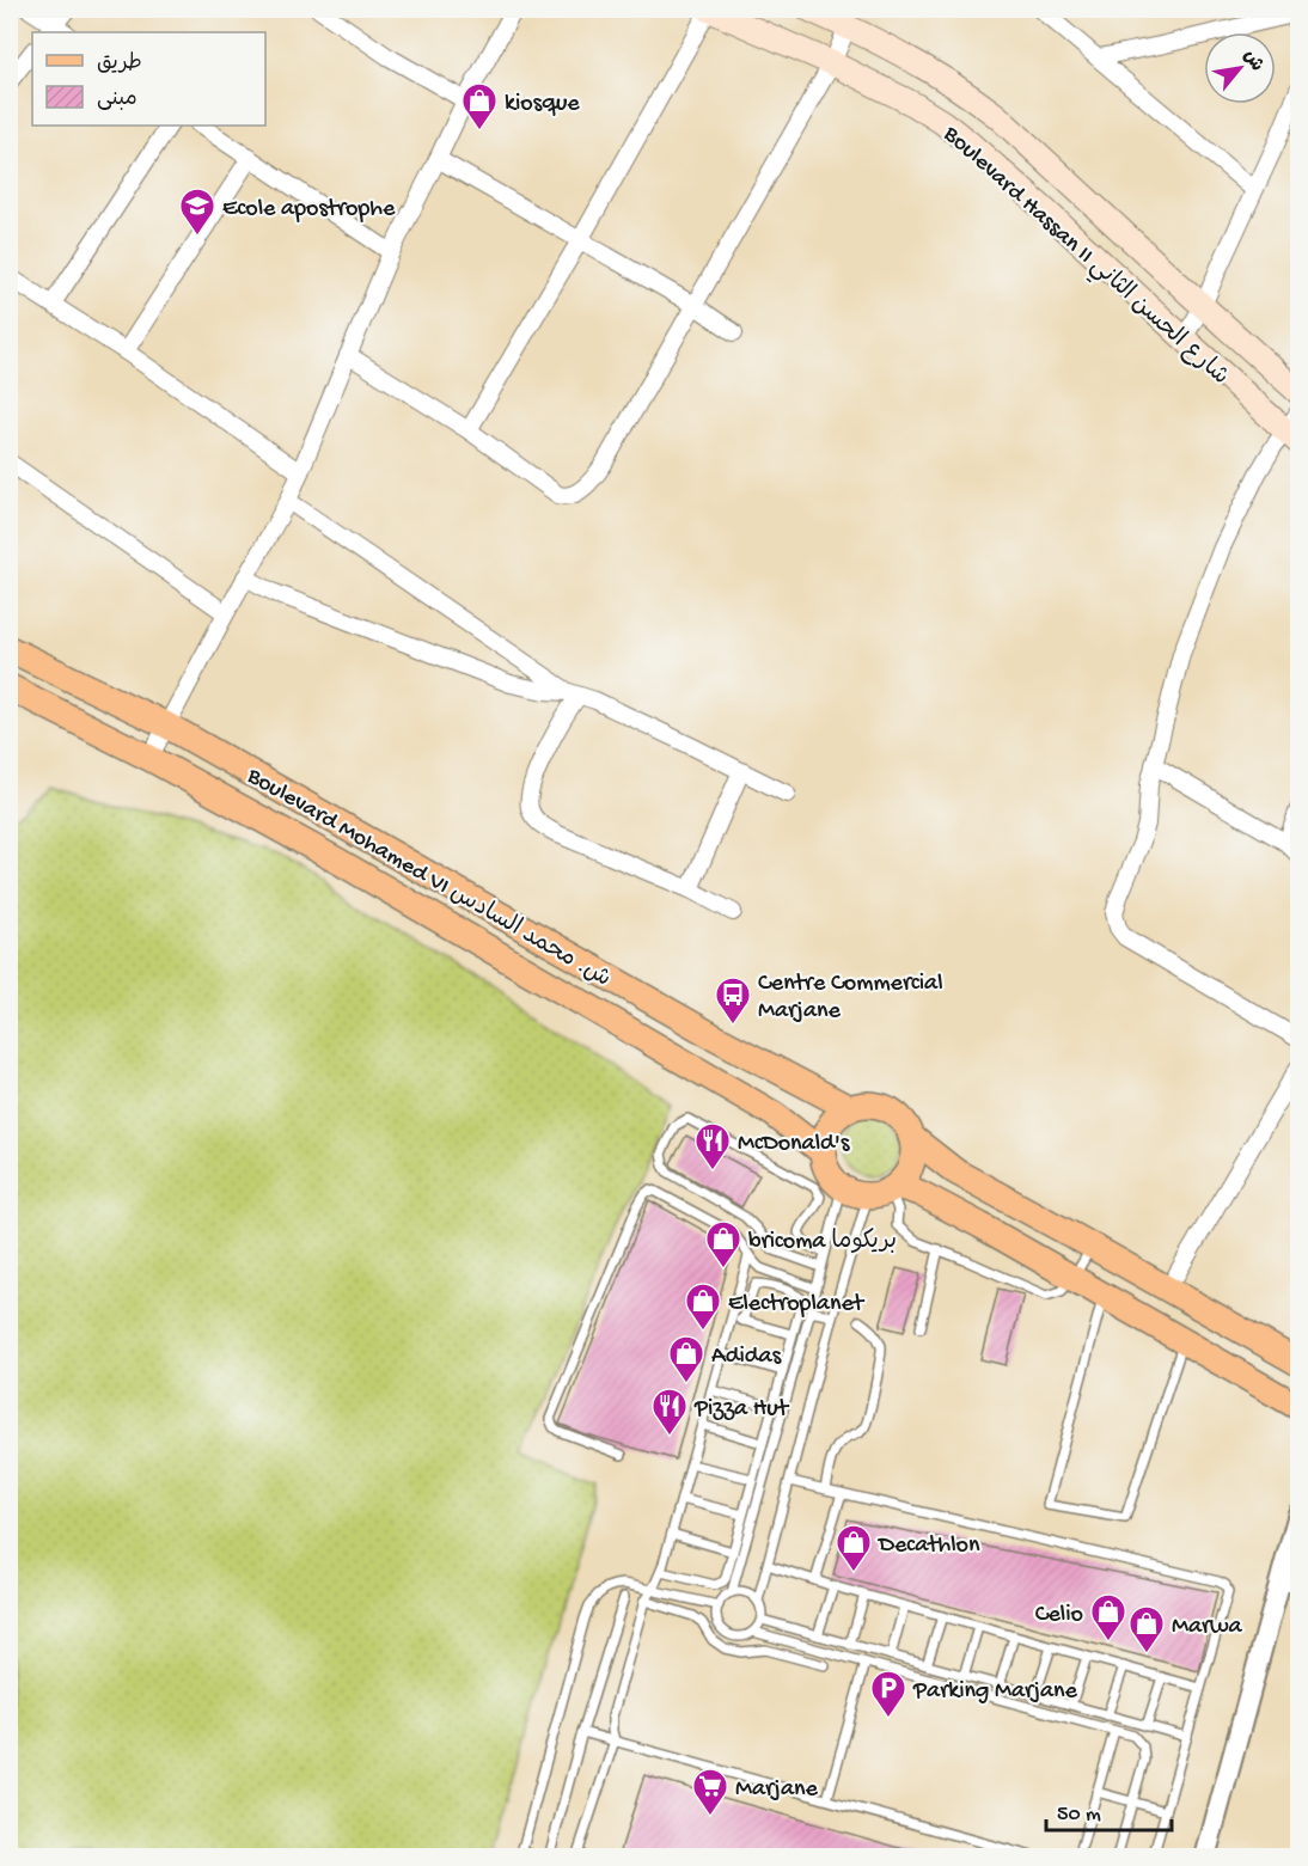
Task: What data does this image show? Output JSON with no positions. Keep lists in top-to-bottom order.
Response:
{
  "streets": {
    "main road": ["Boulevard Hassan II شارع الحسن الثاني", "Boulevard Mohamed VI ش. محمد السادس"]
  },
  "places": {
    "shop": [
      "kiosque",
      "bricoma بريكوما",
      "Electroplanet",
      "Adidas",
      "Decathlon",
      "Celio",
      "Marwa"
    ],
    "school or university": ["Ecole apostrophe"],
    "bus stop": ["Centre Commercial Marjane"],
    "restaurant": ["McDonald's", "Pizza Hut"],
    "parking": ["Parking Marjane"],
    "supermarket": ["Marjane"]
  },
  "legend": ["طريق", "مبنى"],
  "scale_bar": "50 m",
  "north": "top right"
}
